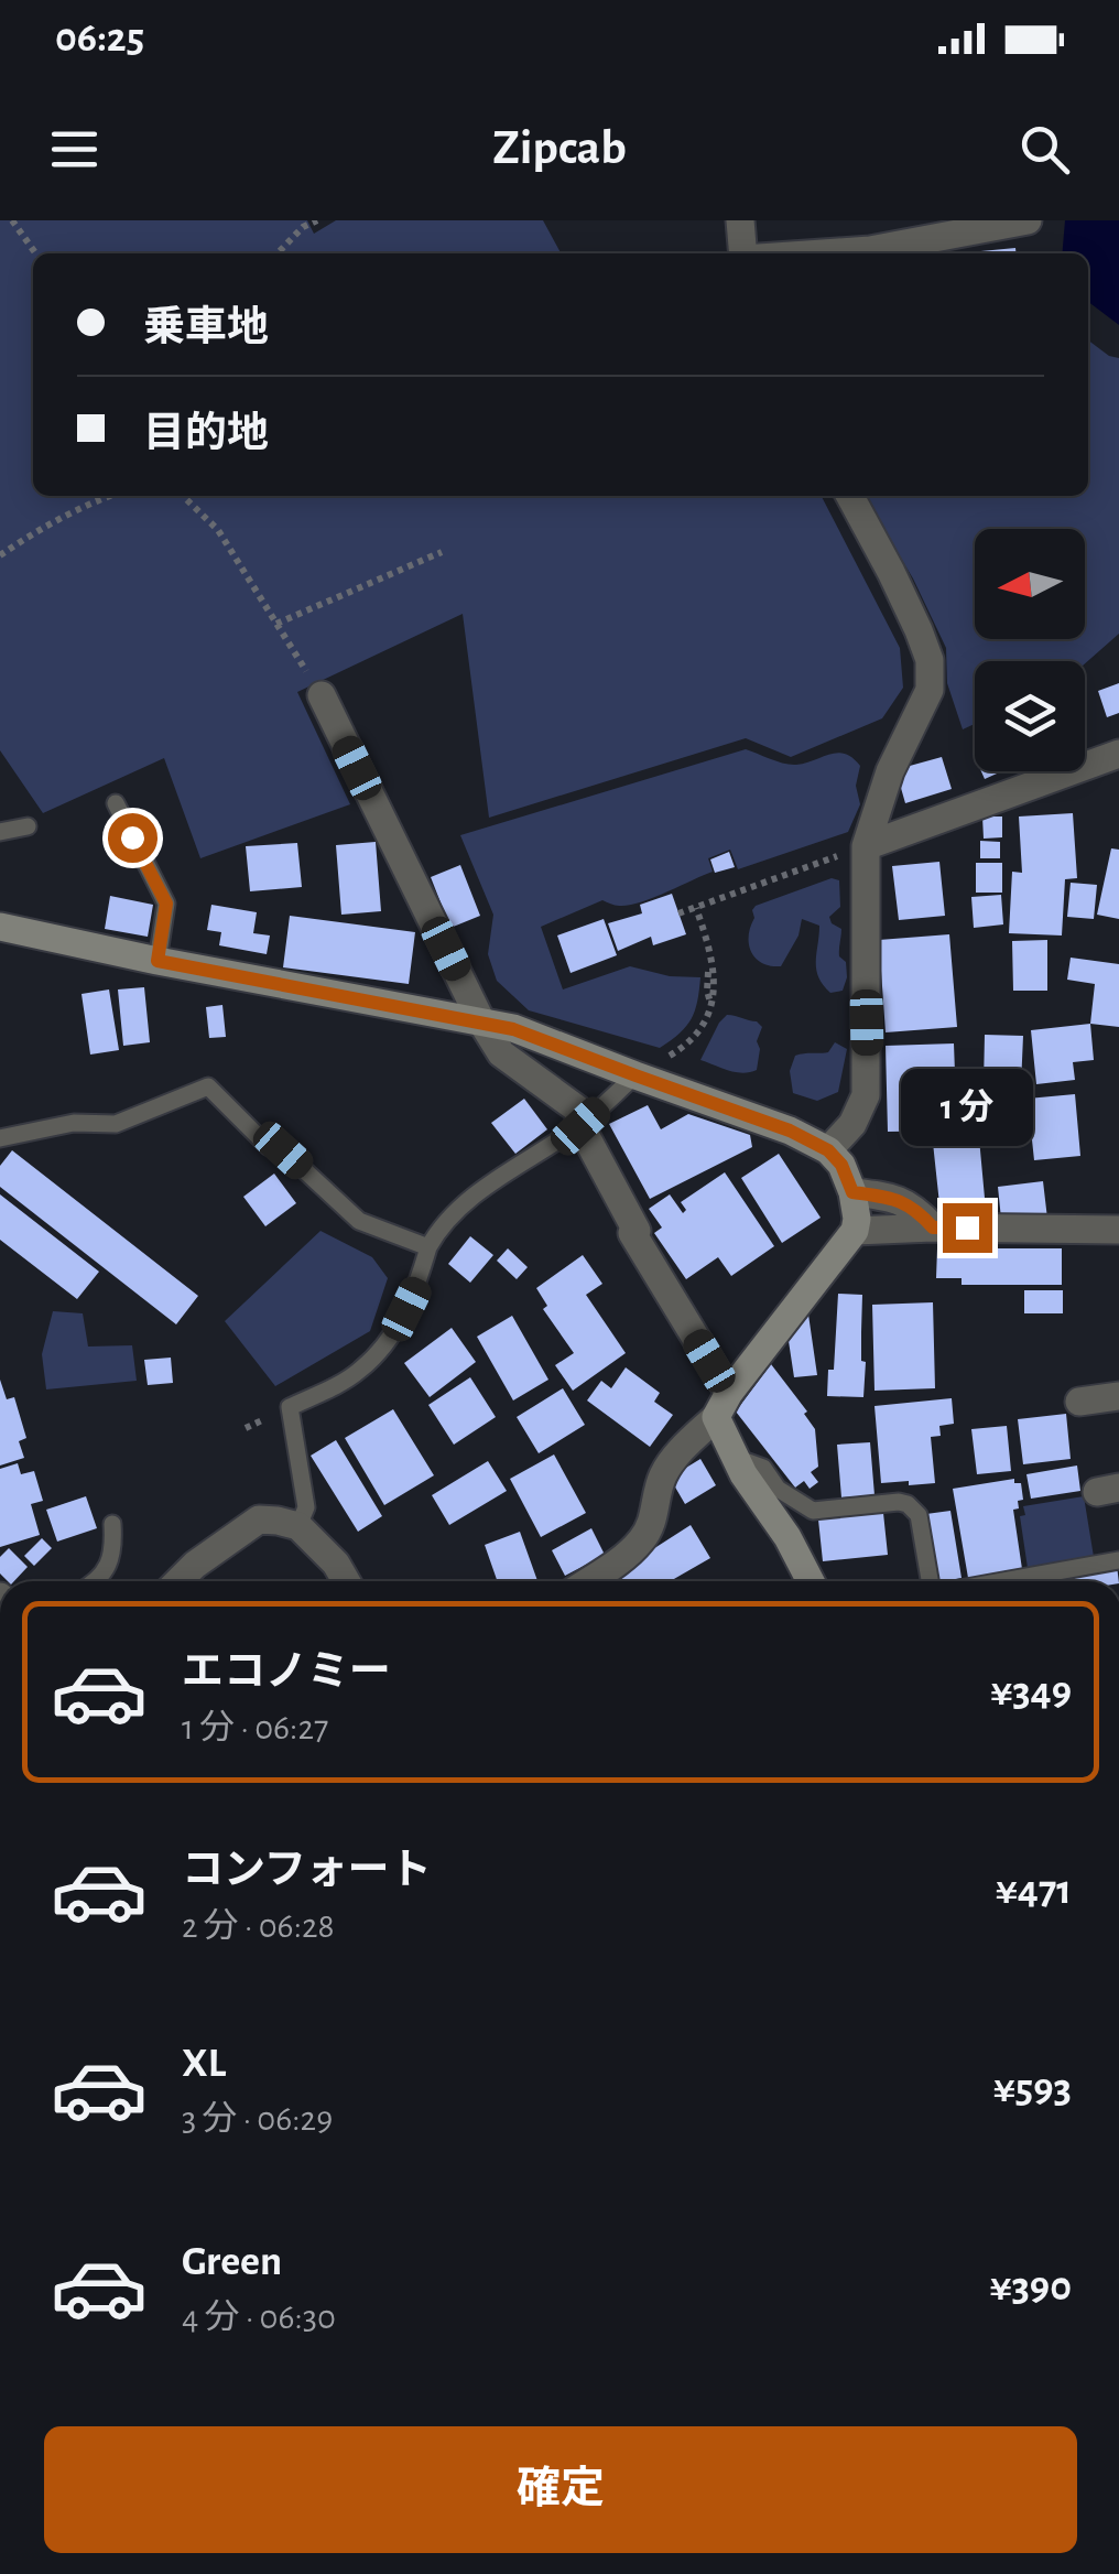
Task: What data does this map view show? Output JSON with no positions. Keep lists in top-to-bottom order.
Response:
{
  "north": "left",
  "page": {
    "status": "06:25",
    "header": "Zipcab",
    "banner": ["乗車地", "目的地"],
    "bubble": "1 分",
    "list": [
      {
        "name": "エコノミー",
        "note": "1 分 · 06:27",
        "value": "¥349"
      },
      {
        "name": "コンフォート",
        "note": "2 分 · 06:28",
        "value": "¥471"
      },
      {
        "name": "XL",
        "note": "3 分 · 06:29",
        "value": "¥593"
      },
      {
        "name": "Green",
        "note": "4 分 · 06:30",
        "value": "¥390"
      }
    ],
    "buttons": "確定"
  }
}
